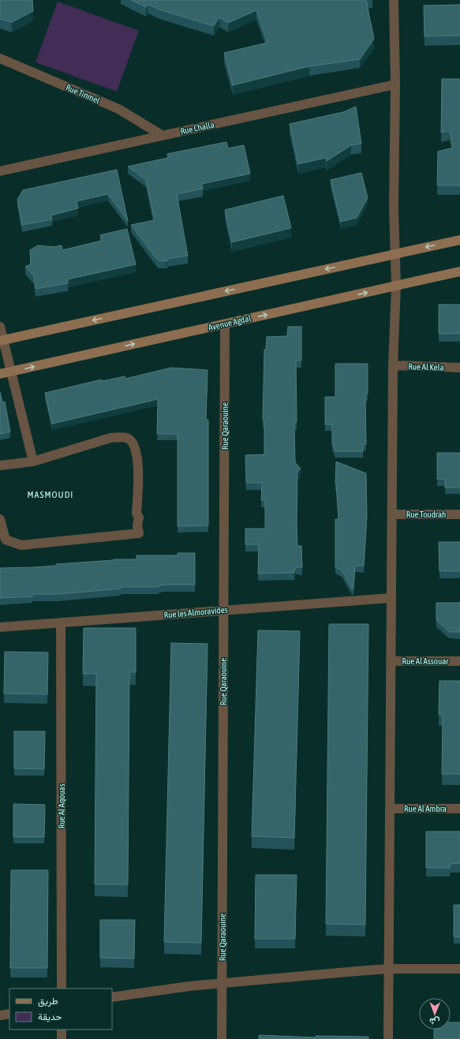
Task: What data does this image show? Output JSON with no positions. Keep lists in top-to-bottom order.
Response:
{
  "streets": {
    "street": [
      "Rue Tinmel",
      "Rue Challa",
      "Avenue Agdal",
      "Rue Al Kela",
      "Rue Qaraouine",
      "Rue Toudrah",
      "Rue les Almoravides",
      "Rue Al Assouar",
      "Rue Al Aqouas",
      "Rue Al Ambra"
    ]
  },
  "crossings": [
    ["Rue Tinmel", "Rue Challa"],
    ["Avenue Agdal", "Rue Qaraouine"],
    ["Rue Qaraouine", "Rue les Almoravides"],
    ["Rue les Almoravides", "Rue Al Aqouas"]
  ],
  "districts": ["MASMOUDI"],
  "legend": ["طريق", "حديقة"],
  "north": "bottom"
}
